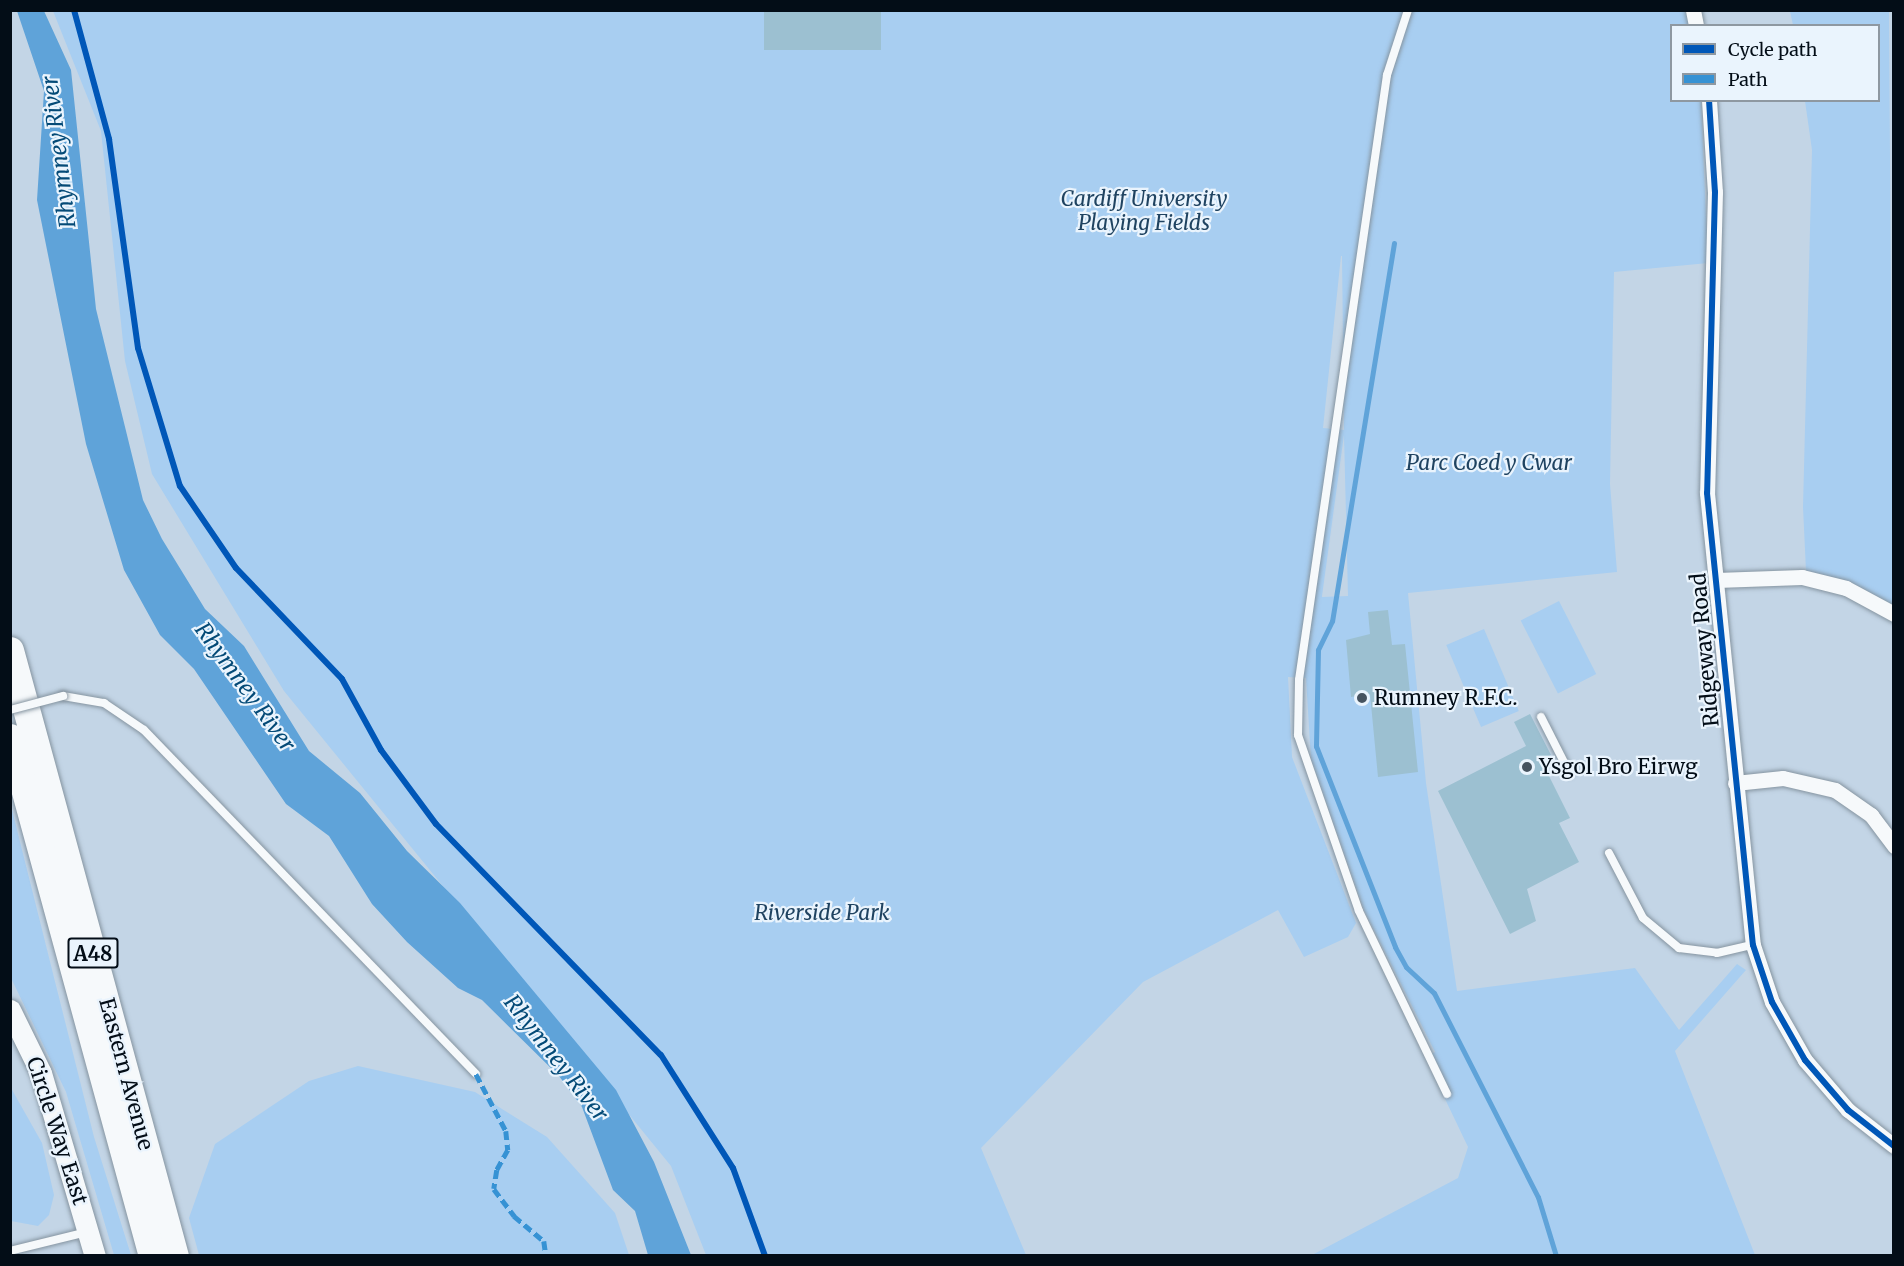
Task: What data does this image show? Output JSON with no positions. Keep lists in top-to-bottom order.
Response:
{
  "streets": {
    "highway": ["A48", "Eastern Avenue"],
    "street": ["Ridgeway Road", "Circle Way East"]
  },
  "water": ["Rhymney River"],
  "parks": ["Cardiff University Playing Fields", "Parc Coed y Cwar", "Riverside Park"],
  "places": ["Rumney R.F.C.", "Ysgol Bro Eirwg"],
  "legend": ["Cycle path", "Path"]
}
